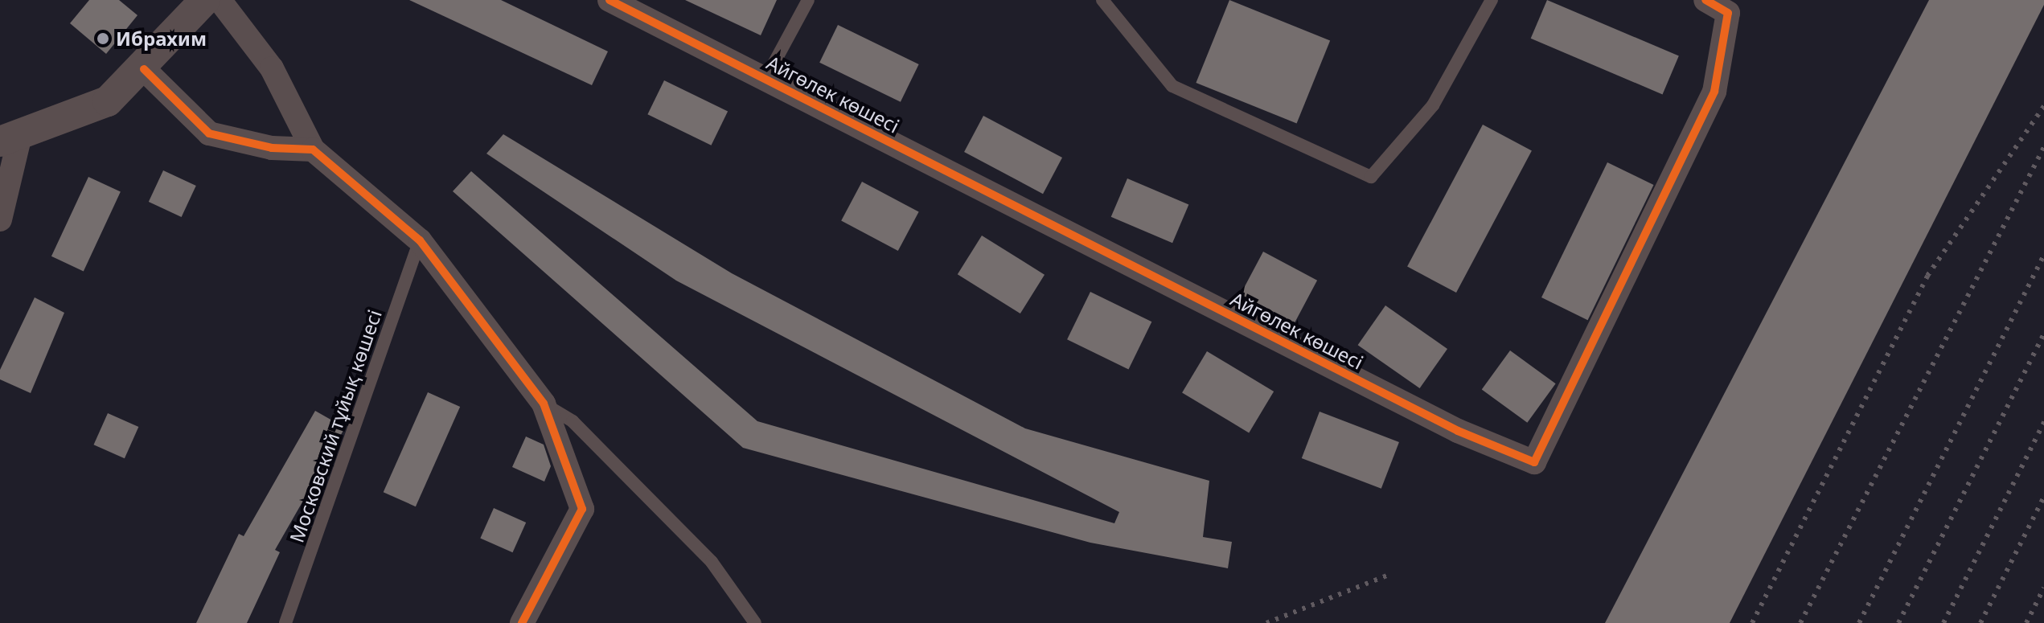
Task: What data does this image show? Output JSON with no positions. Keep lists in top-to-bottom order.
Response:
{
  "streets": {
    "street": ["Айгөлек көшесі"],
    "lane": ["Московский тұйық көшесі"]
  },
  "places": ["Ибрахим"]
}
